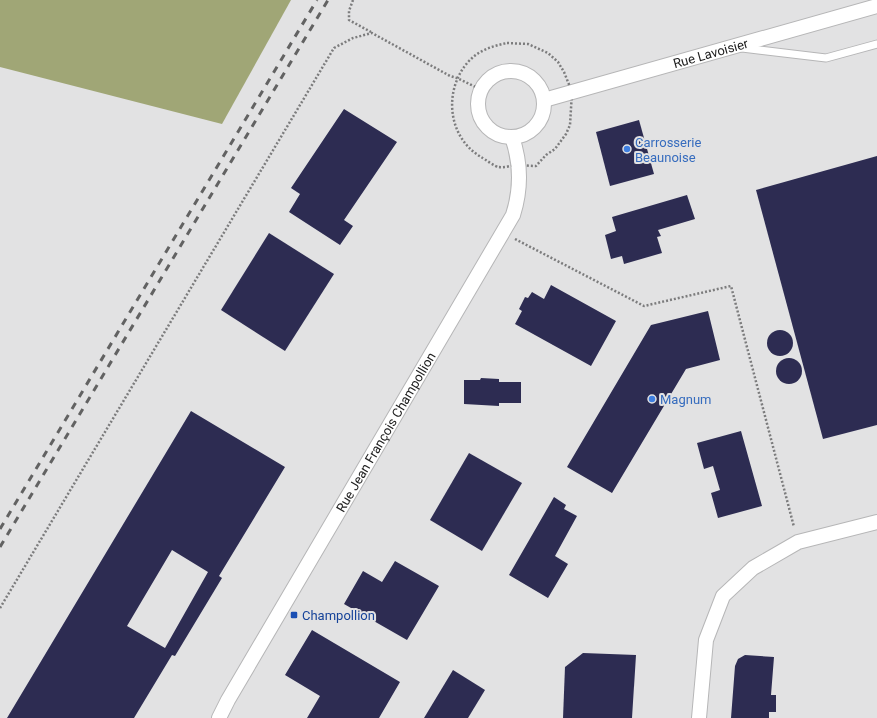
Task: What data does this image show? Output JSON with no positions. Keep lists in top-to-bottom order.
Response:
{
  "streets": {
    "street": ["Rue Lavoisier", "Rue Jean François Champollion"]
  },
  "crossings": [
    ["Rue Lavoisier", "Rue Jean François Champollion"]
  ],
  "places": {
    "other": ["Carrosserie Beaunoise", "Magnum"],
    "transit": ["Champollion"]
  }
}
